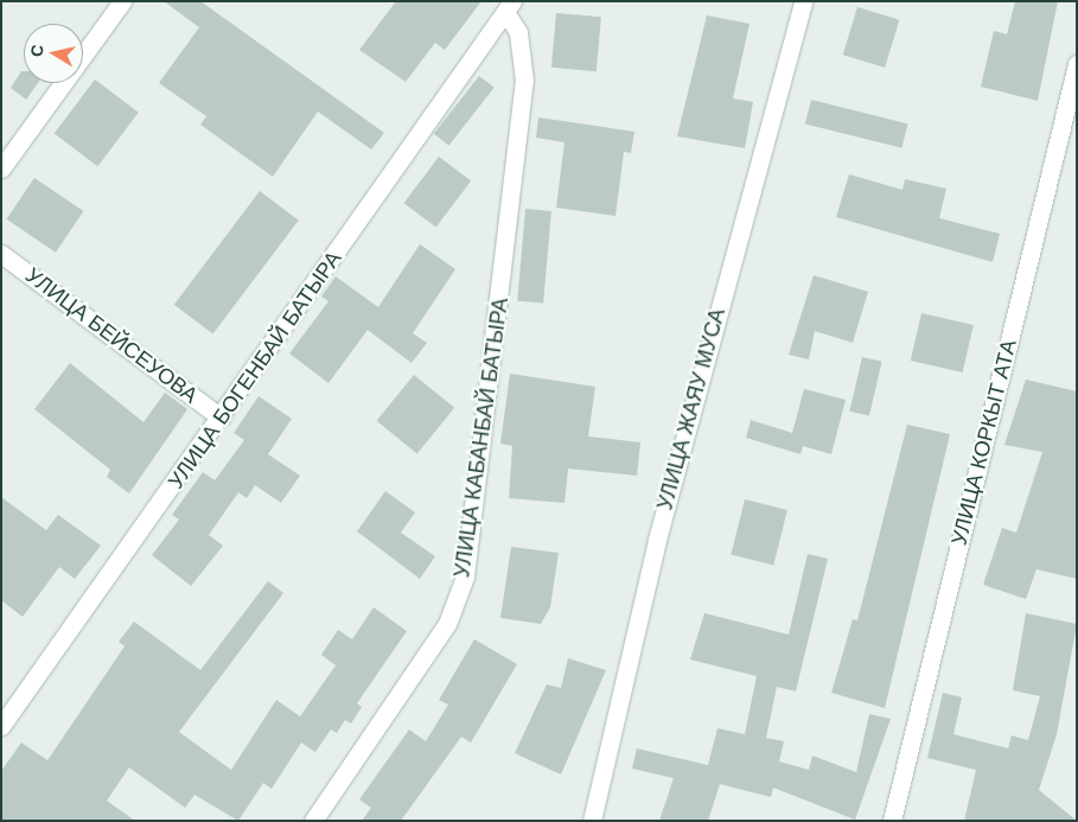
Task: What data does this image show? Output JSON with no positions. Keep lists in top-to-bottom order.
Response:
{
  "streets": {
    "street": [
      "УЛИЦА БЕЙСЕУОВА",
      "УЛИЦА БОГЕНБАЙ БАТЫРА",
      "УЛИЦА ЖАЯУ МУСА",
      "УЛИЦА КАБАНБАЙ БАТЫРА",
      "УЛИЦА КОРКЫТ АТА"
    ]
  },
  "crossings": [
    ["УЛИЦА БЕЙСЕУОВА", "УЛИЦА БОГЕНБАЙ БАТЫРА"],
    ["УЛИЦА БОГЕНБАЙ БАТЫРА", "УЛИЦА КАБАНБАЙ БАТЫРА"]
  ],
  "north": "left"
}
